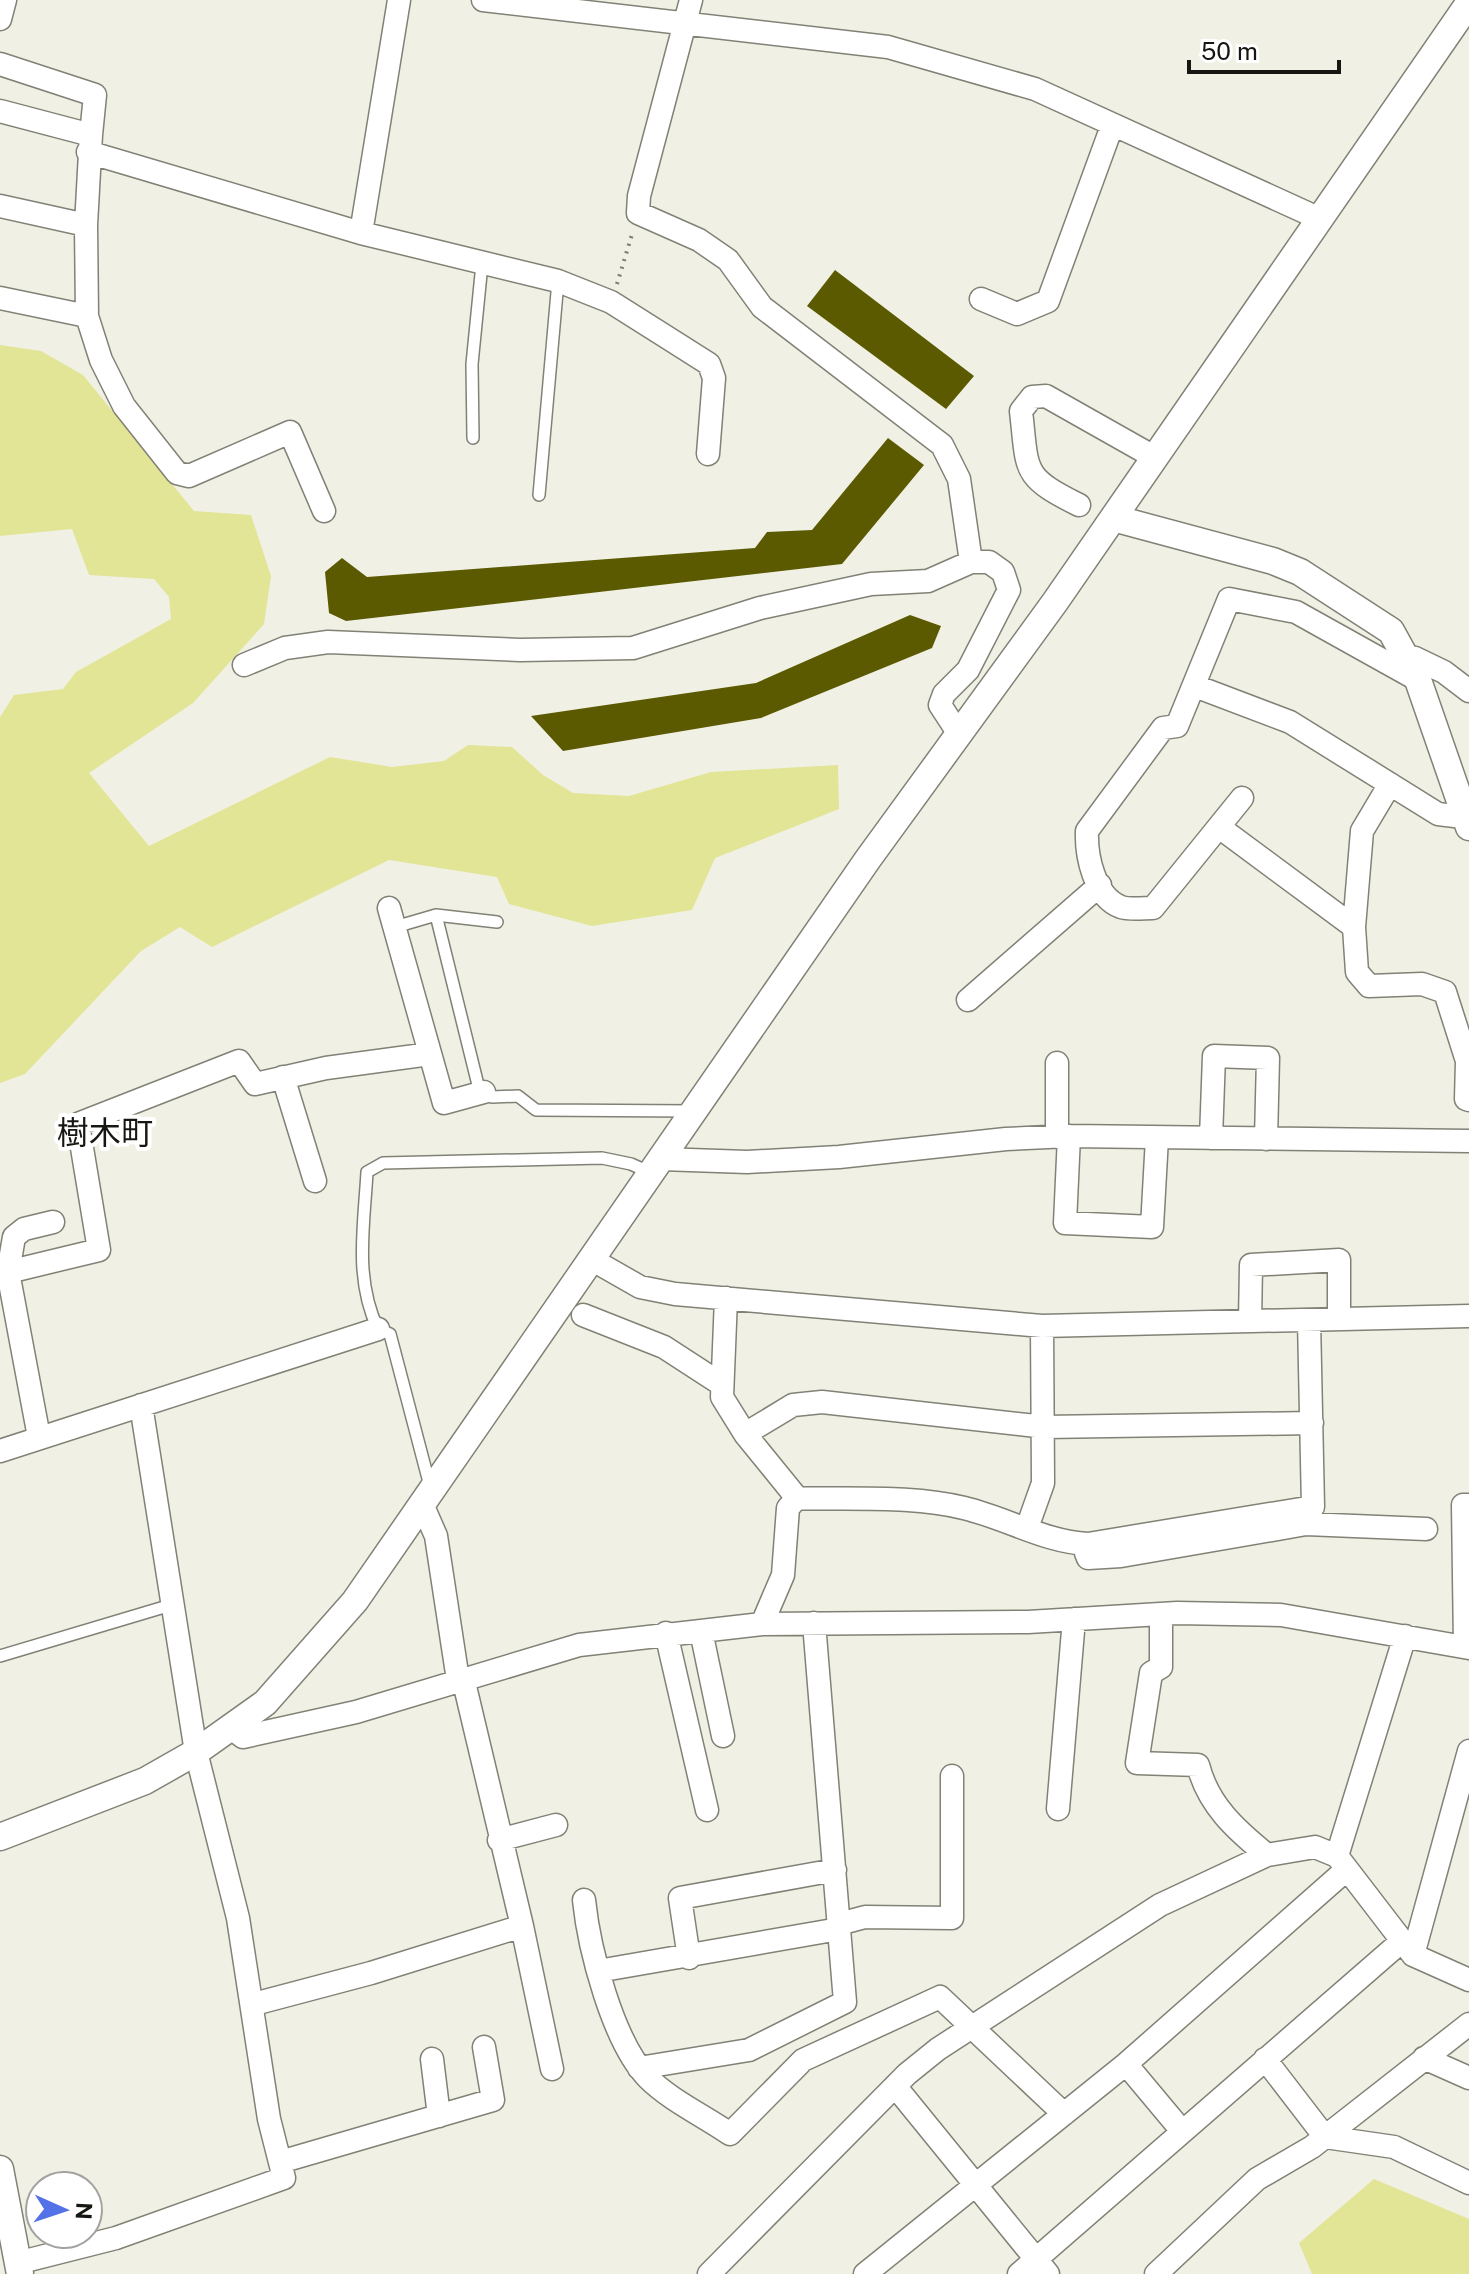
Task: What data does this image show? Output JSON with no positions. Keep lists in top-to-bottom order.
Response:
{
  "districts": ["樹木町"],
  "scale_bar": "50 m",
  "north": "right"
}
